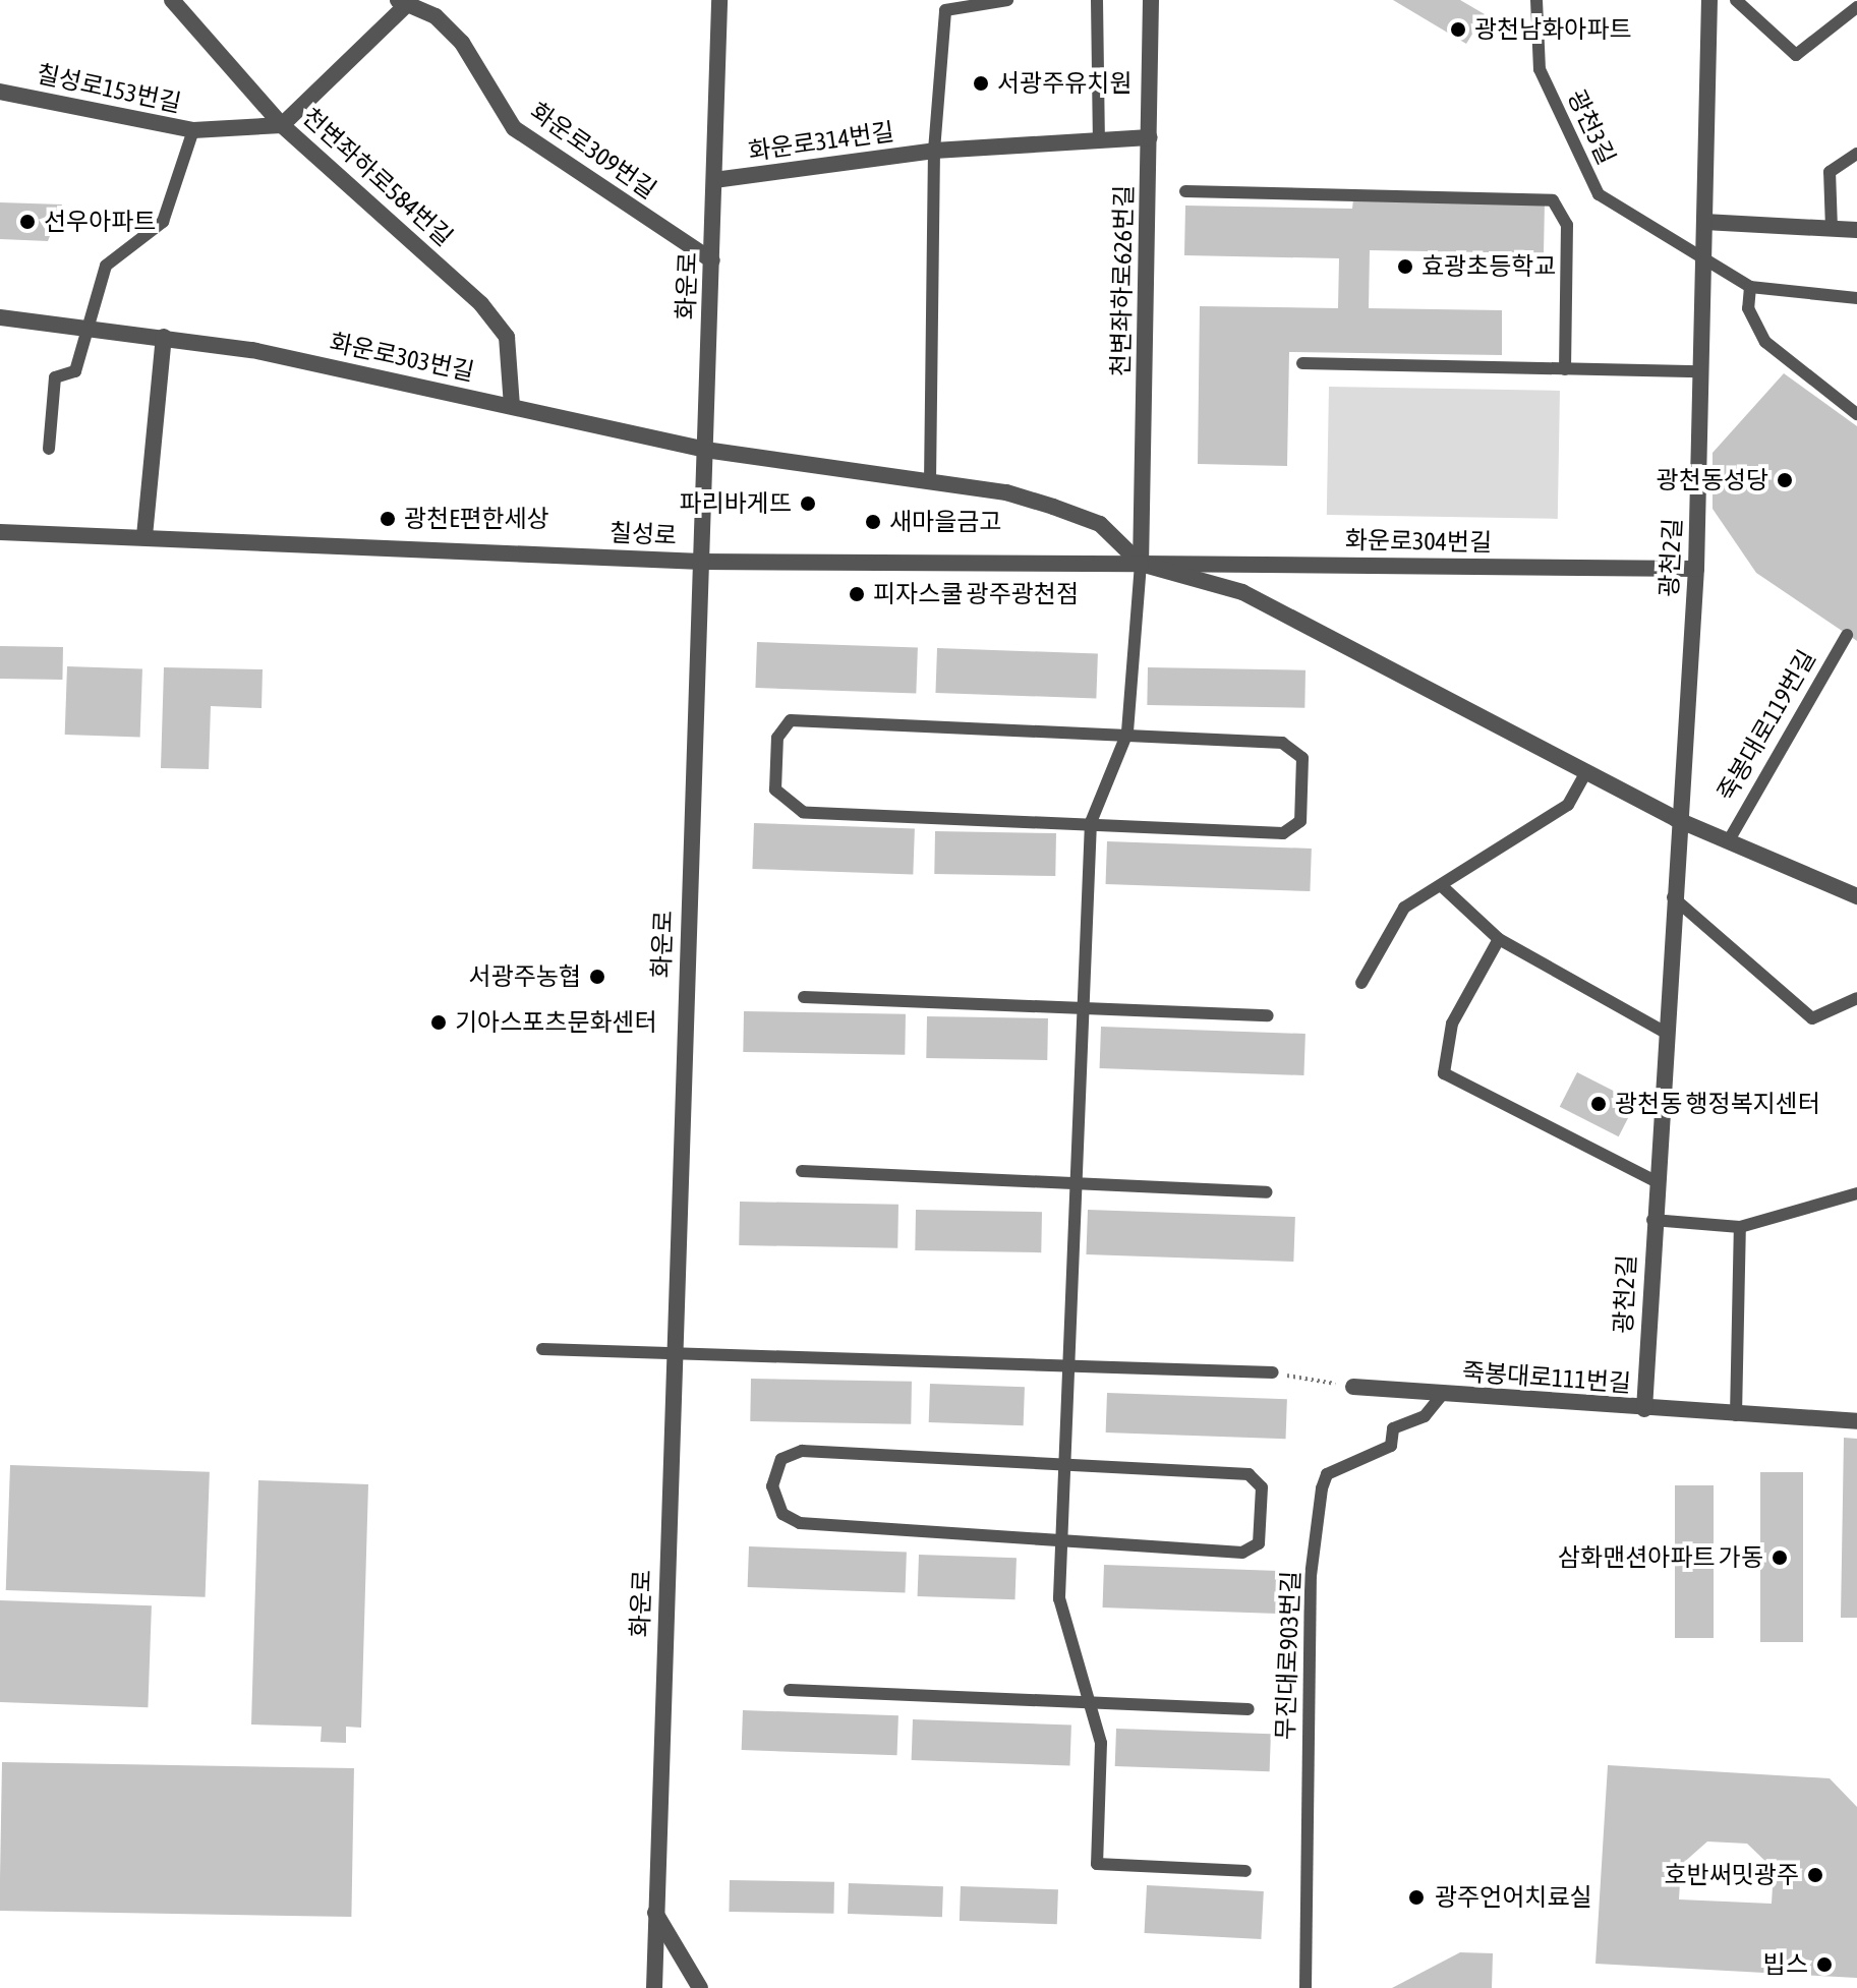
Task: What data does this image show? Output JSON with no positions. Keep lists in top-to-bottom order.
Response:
{
  "streets": {
    "street": [
      "칠성로153번길",
      "화운로314번길",
      "화운로309번길",
      "천변좌하로584번길",
      "천변좌하로626번길",
      "화운로",
      "화운로303번길",
      "칠성로",
      "화운로304번길",
      "광천2길",
      "죽봉대로119번길",
      "죽봉대로111번길"
    ],
    "lane": ["광천3길", "무진대로903번길"]
  },
  "crossings": [
    ["칠성로153번길", "천변좌하로584번길"],
    ["광천3길", "광천2길"],
    ["화운로314번길", "천변좌하로626번길"],
    ["화운로314번길", "화운로"],
    ["화운로309번길", "화운로"],
    ["천변좌하로584번길", "화운로303번길"],
    ["천변좌하로626번길", "칠성로"],
    ["천변좌하로626번길", "화운로304번길"],
    ["화운로", "화운로303번길"],
    ["화운로", "칠성로"],
    ["칠성로", "화운로304번길"],
    ["화운로304번길", "광천2길"],
    ["광천2길", "죽봉대로119번길"],
    ["광천2길", "죽봉대로111번길"],
    ["죽봉대로111번길", "무진대로903번길"]
  ],
  "places": [
    "광천남화아파트",
    "서광주유치원",
    "선우아파트",
    "효광초등학교",
    "광천동성당",
    "파리바게뜨",
    "광천E편한세상",
    "새마을금고",
    "피자스쿨 광주광천점",
    "서광주농협",
    "기아스포츠문화센터",
    "광천동 행정복지센터",
    "삼화맨션아파트 가동",
    "호반써밋광주",
    "광주언어치료실",
    "빕스"
  ]
}
